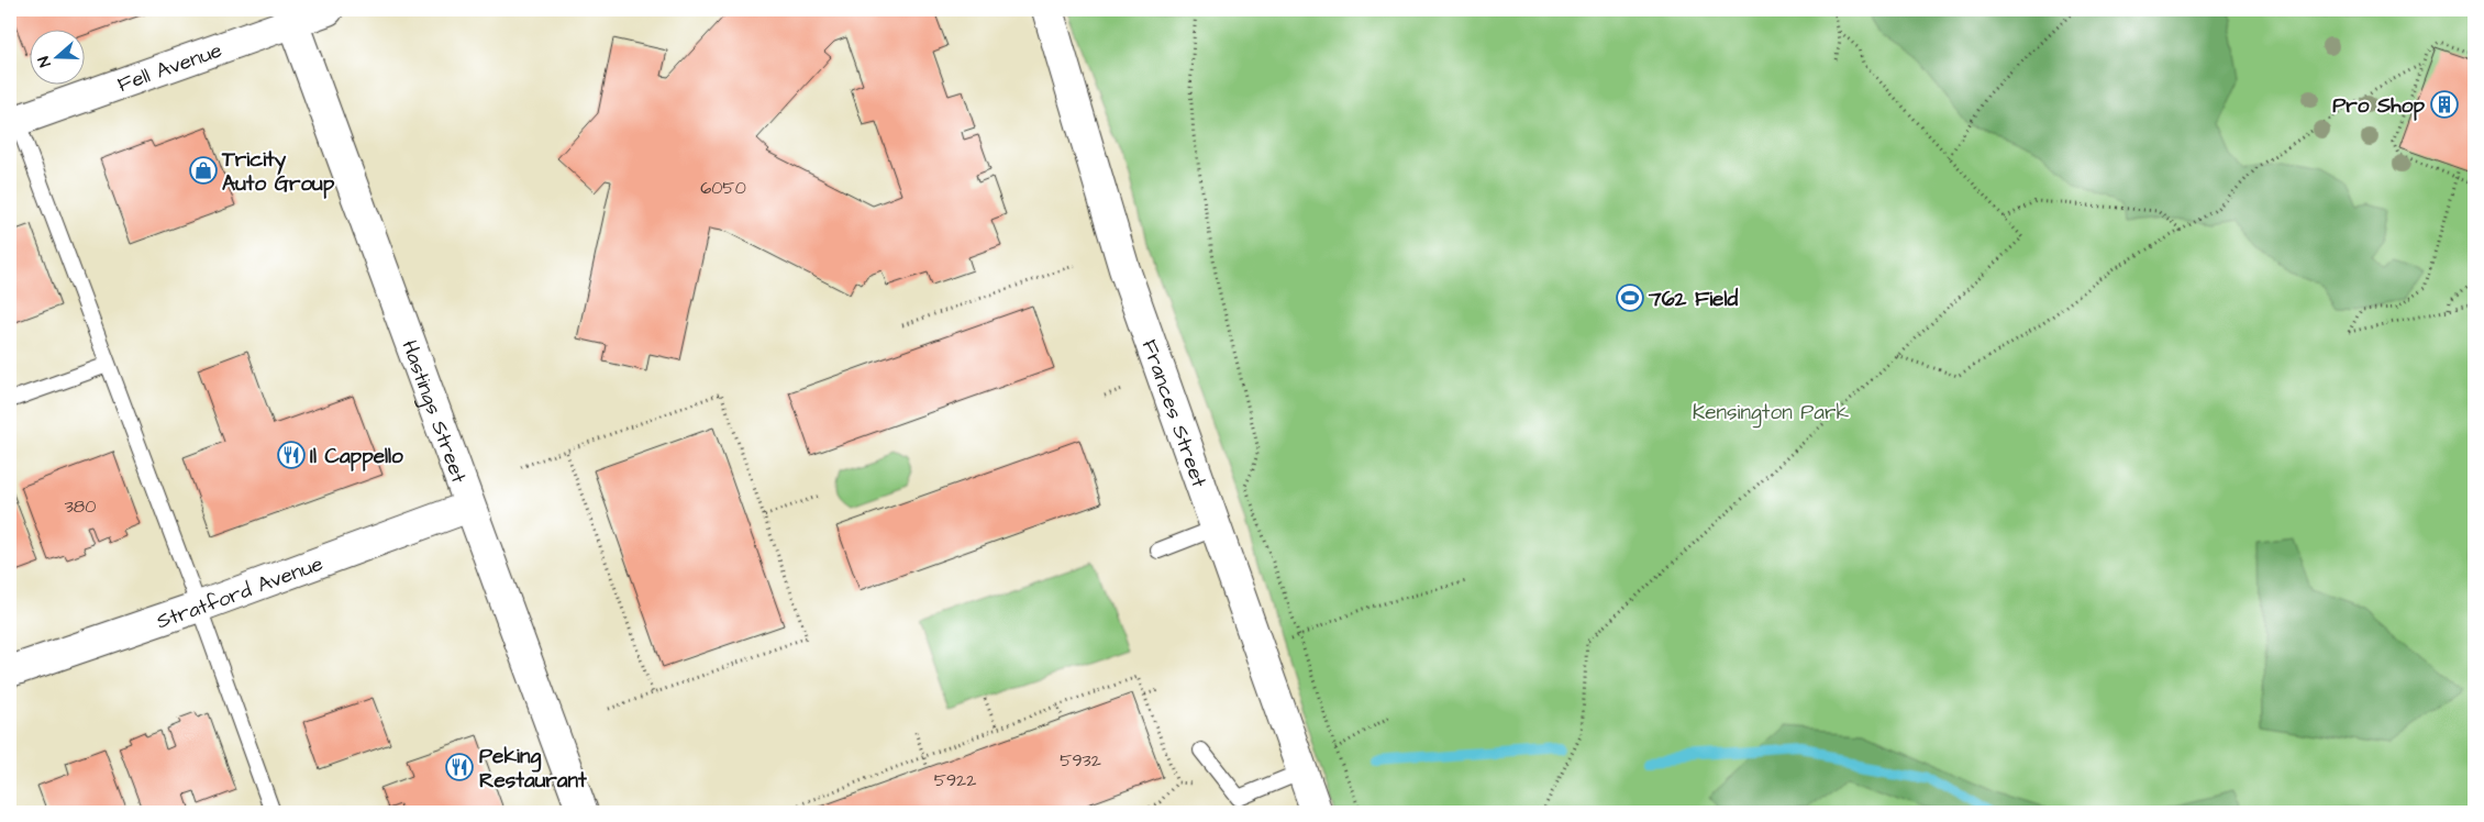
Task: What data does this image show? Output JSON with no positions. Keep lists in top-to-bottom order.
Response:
{
  "streets": {
    "street": [
      "Fell Avenue",
      "Hastings Street",
      "Frances Street",
      "Stratford Avenue"
    ]
  },
  "crossings": [
    ["Fell Avenue", "Hastings Street"],
    ["Hastings Street", "Stratford Avenue"]
  ],
  "parks": ["Kensington Park"],
  "places": {
    "building": ["Pro Shop"],
    "shop": ["Tricity Auto Group"],
    "sports": ["762 Field"],
    "restaurant": ["Il Cappello", "Peking Restaurant"]
  },
  "house_numbers": [
    "6050",
    "380",
    "5932",
    "5922"
  ],
  "north": "left"
}
